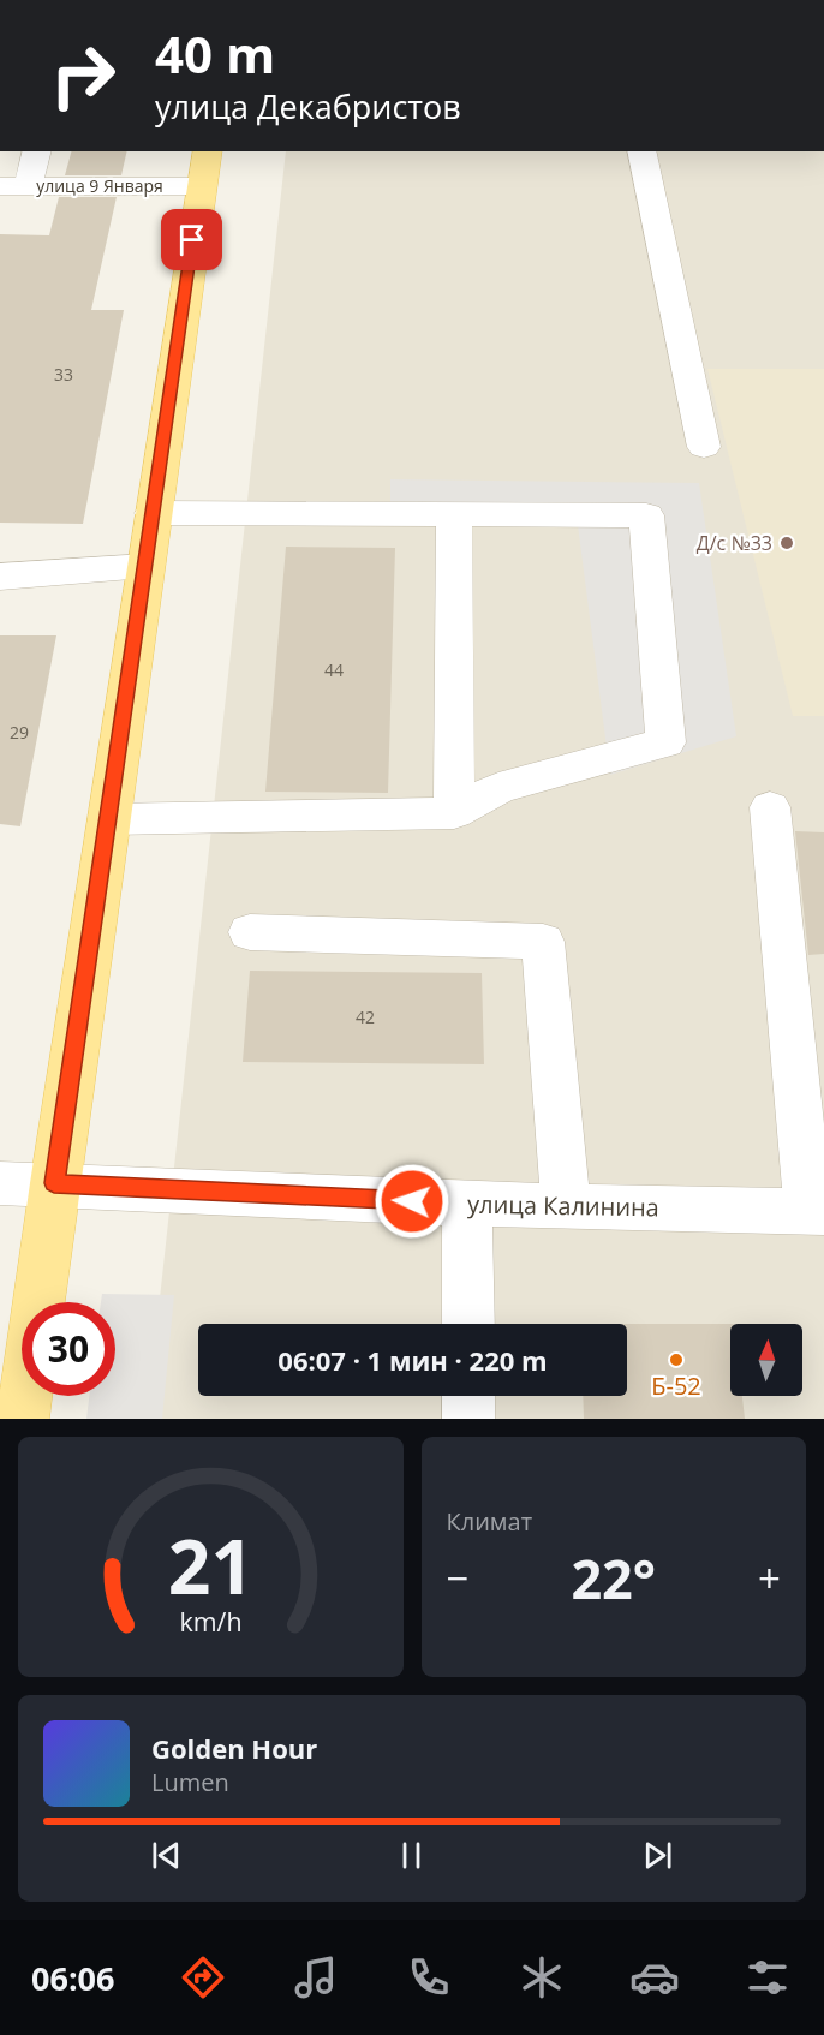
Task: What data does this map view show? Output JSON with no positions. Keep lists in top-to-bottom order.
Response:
{
  "streets": {
    "street": ["улица 9 Января", "улица Калинина"]
  },
  "places": ["Д/с №33", "Б-52"],
  "house_numbers": [
    "33",
    "44",
    "29",
    "42"
  ],
  "north": "top",
  "page": {
    "turn": ["40 m", "улица Декабристов"],
    "limit": "30",
    "trip": "06:07 · 1 мин · 220 m",
    "tile": "Климат",
    "heat": ["−", "22°", "+"],
    "song": ["Golden Hour", "Lumen"],
    "tabs": "06:06",
    "gauge": ["21", "km/h"]
  }
}
